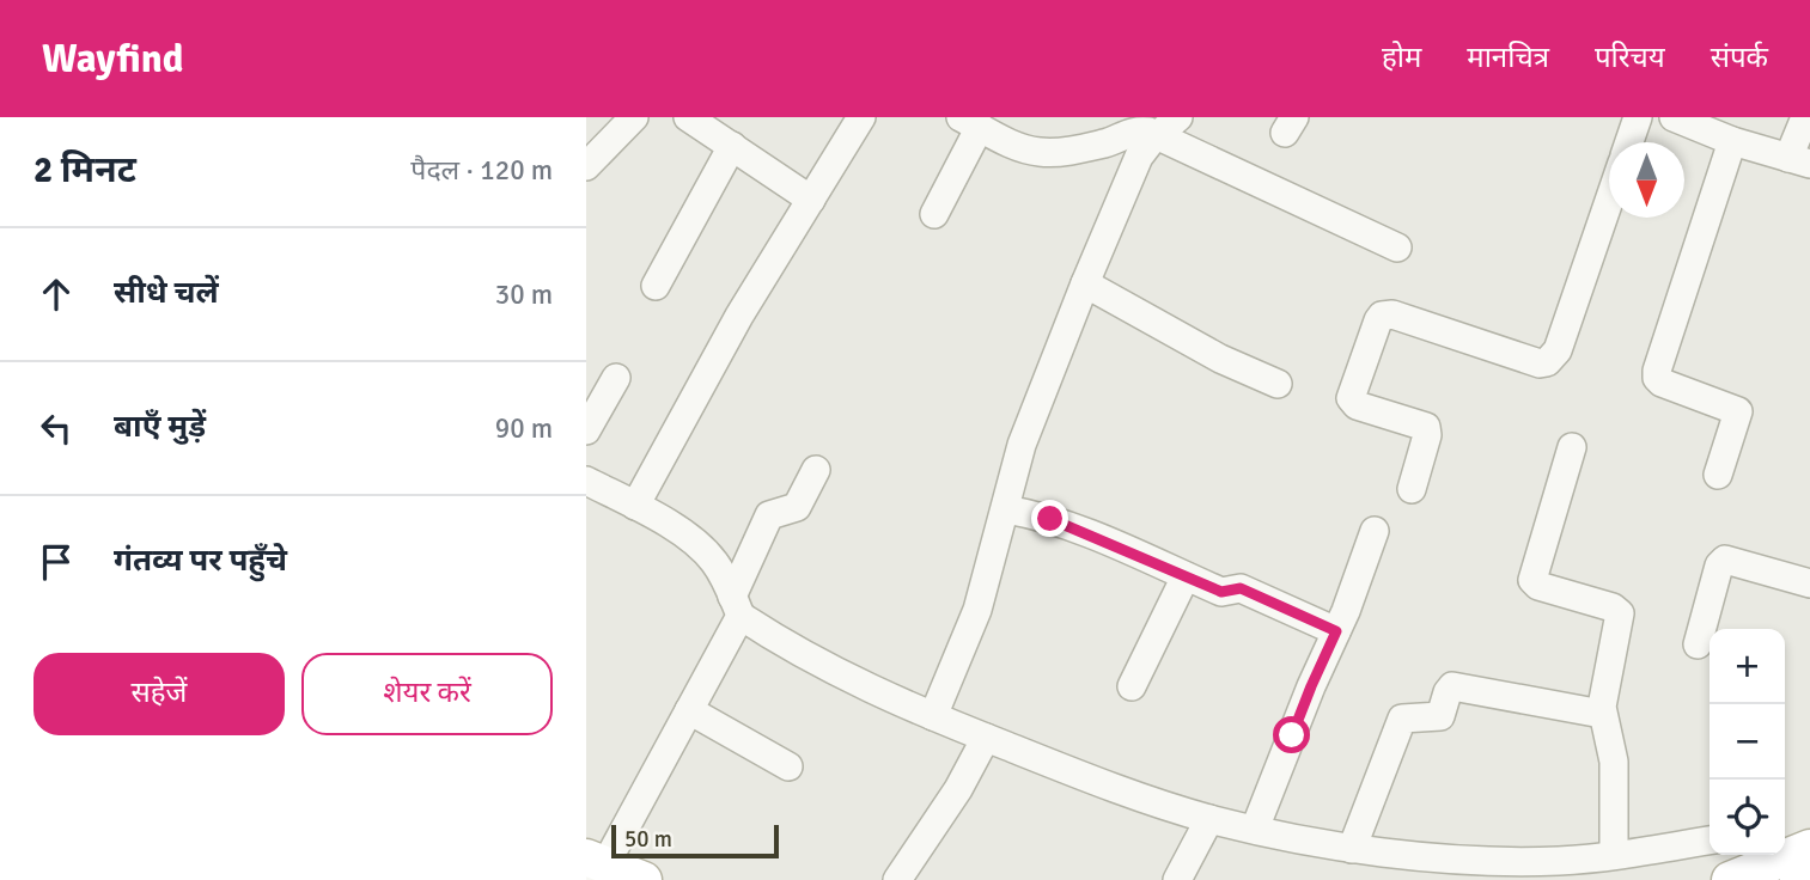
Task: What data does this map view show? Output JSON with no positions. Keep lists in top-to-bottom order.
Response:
{
  "scale_bar": "50 m",
  "north": "bottom",
  "page": {
    "header": "Wayfind",
    "nav": [
      "होम",
      "मानचित्र",
      "परिचय",
      "संपर्क"
    ],
    "heading": ["2 मिनट", "पैदल · 120 m"],
    "list": [
      ["सीधे चलें", "30 m"],
      ["बाएँ मुड़ें", "90 m"],
      "गंतव्य पर पहुँचे"
    ],
    "buttons": ["सहेजें", "शेयर करें"],
    "map_buttons": ["+", "−"],
    "scale": "50 m"
  }
}
